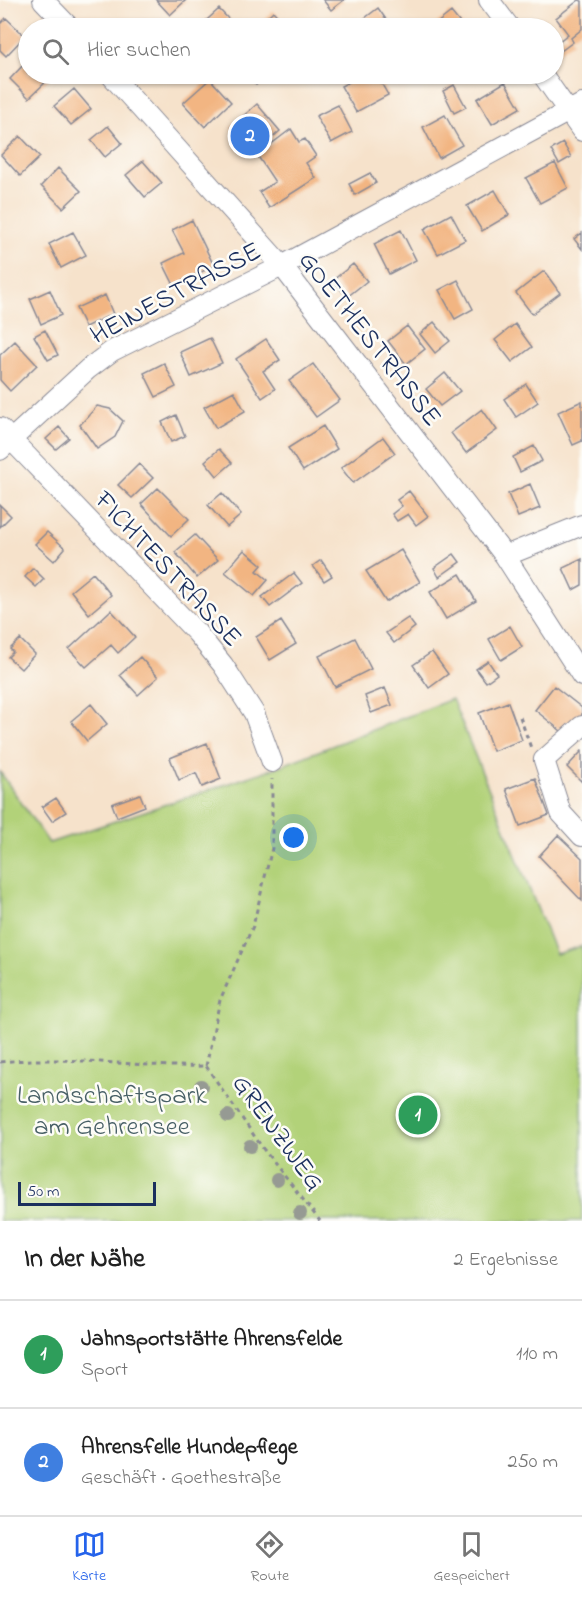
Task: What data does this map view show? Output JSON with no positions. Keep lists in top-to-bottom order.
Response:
{
  "streets": {
    "street": ["HEINESTRASSE", "GOETHESTRASSE", "FICHTESTRASSE"],
    "path": ["GRENZWEG"]
  },
  "crossings": [
    ["HEINESTRASSE", "GOETHESTRASSE"],
    ["HEINESTRASSE", "FICHTESTRASSE"]
  ],
  "parks": ["Landschaftspark am Gehrensee"],
  "scale_bar": "50 m",
  "page": {
    "search": "Hier suchen",
    "pins": ["2", "1"],
    "scale": "50 m",
    "heading": ["In der Nähe", "2 Ergebnisse"],
    "list": [
      {
        "mark": "1",
        "name": "Jahnsportstätte Ahrensfelde",
        "note": "Sport",
        "value": "110 m"
      },
      {
        "mark": "2",
        "name": "Ahrensfelle Hundepflege",
        "note": "Geschäft · Goethestraße",
        "value": "250 m"
      }
    ],
    "nav": ["Karte", "Route", "Gespeichert"]
  }
}
